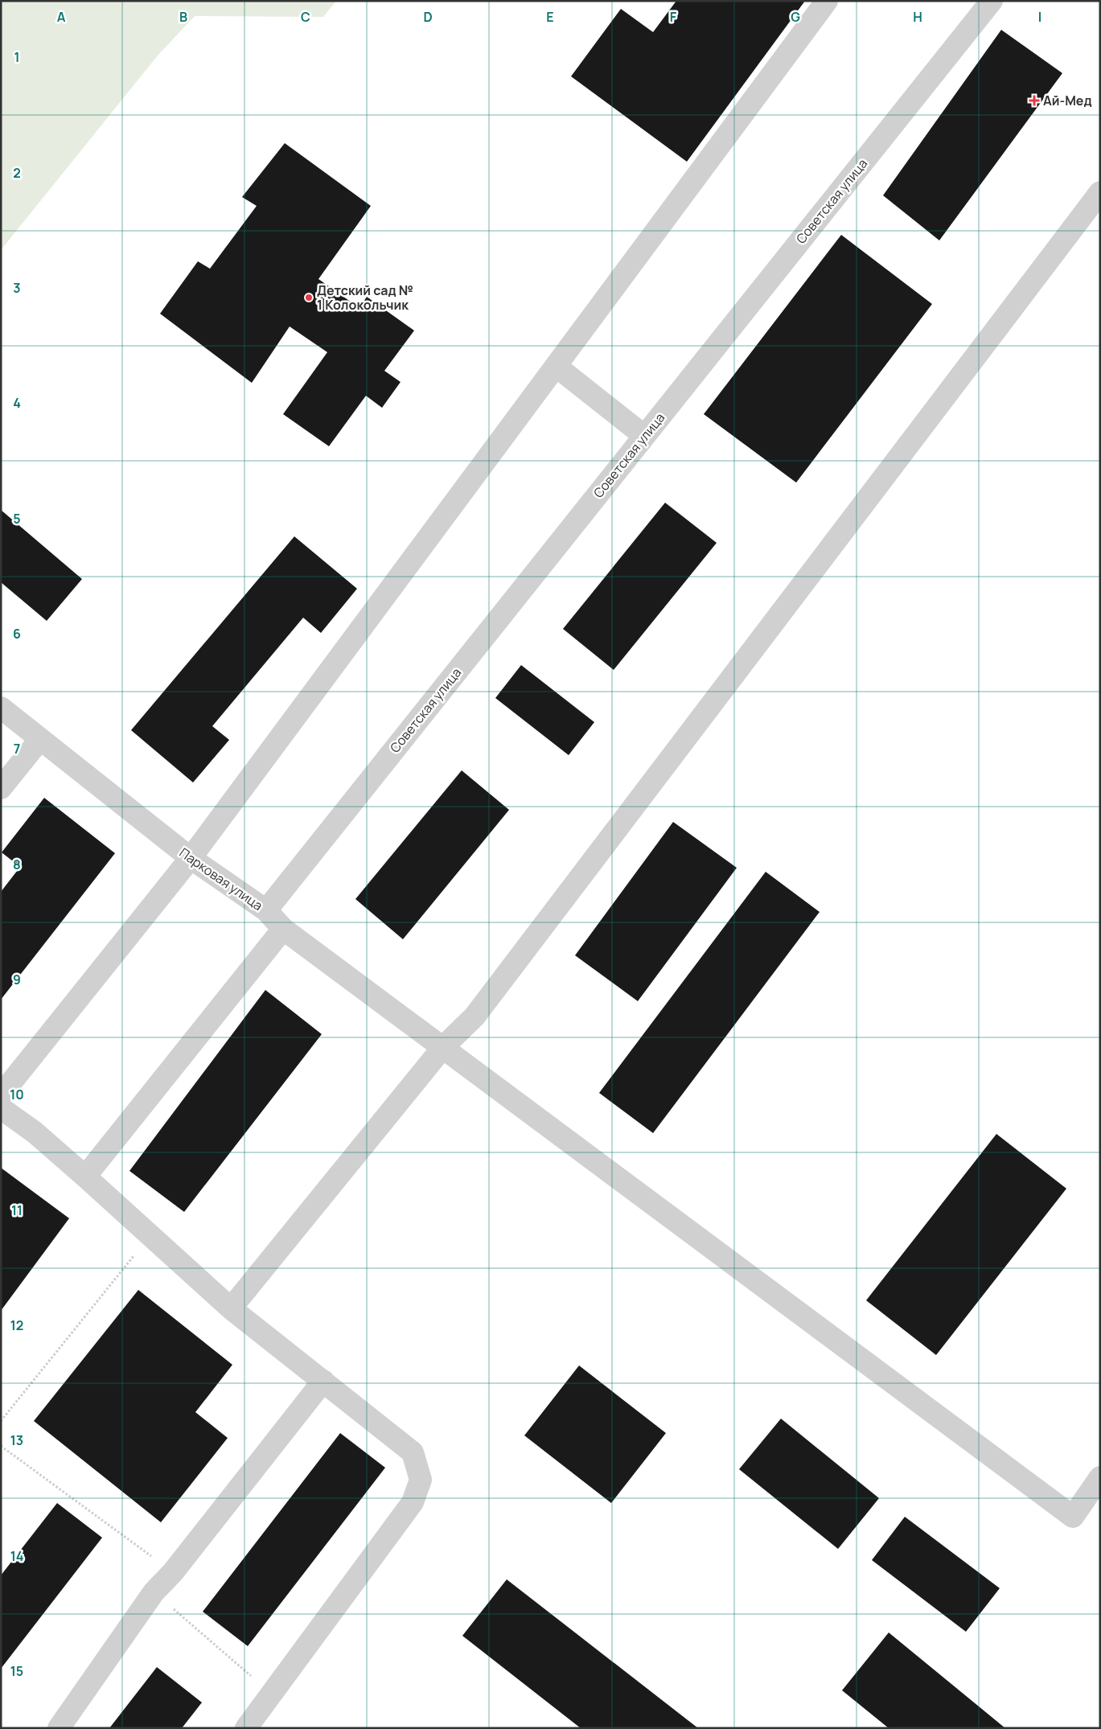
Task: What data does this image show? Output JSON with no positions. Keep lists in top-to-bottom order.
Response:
{
  "streets": {
    "street": ["Советская улица", "Парковая улица"]
  },
  "crossings": [
    ["Советская улица", "Парковая улица"]
  ],
  "places": {
    "health": ["Ай-Мед"],
    "other": ["Детский сад № 1 Колокольчик"]
  },
  "grid": {
    "columns": [
      "A",
      "B",
      "C",
      "D",
      "E",
      "F",
      "G",
      "H",
      "I"
    ],
    "rows": [
      "1",
      "2",
      "3",
      "4",
      "5",
      "6",
      "7",
      "8",
      "9",
      "10",
      "11",
      "12",
      "13",
      "14",
      "15"
    ]
  }
}
